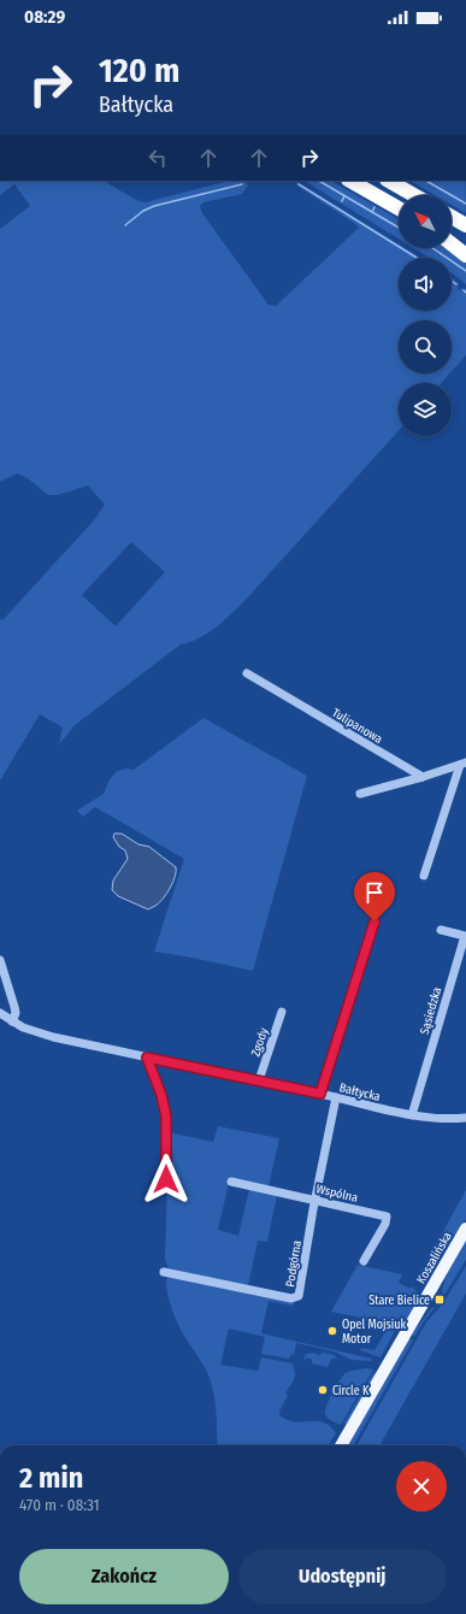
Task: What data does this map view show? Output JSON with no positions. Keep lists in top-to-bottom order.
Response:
{
  "streets": {
    "main road": ["Koszalińska"],
    "street": [
      "Tulipanowa",
      "Sąsiedzka",
      "Zgody",
      "Bałtycka",
      "Wspólna",
      "Podgórna"
    ]
  },
  "crossings": [
    ["Sąsiedzka", "Bałtycka"],
    ["Zgody", "Bałtycka"],
    ["Bałtycka", "Podgórna"],
    ["Wspólna", "Podgórna"]
  ],
  "places": {
    "transit": ["Stare Bielice"],
    "other": ["Opel Mojsiuk Motor", "Circle K"]
  },
  "north": "top left",
  "page": {
    "status": "08:29",
    "turn": ["120 m", "Bałtycka"],
    "heading": ["2 min", "470 m · 08:31"],
    "buttons": ["Zakończ", "Udostępnij"]
  }
}
